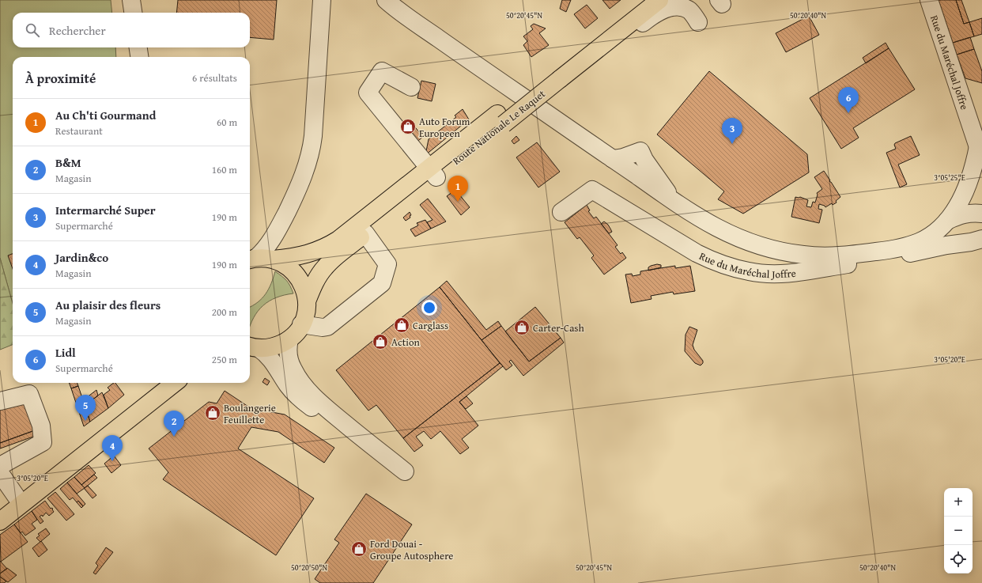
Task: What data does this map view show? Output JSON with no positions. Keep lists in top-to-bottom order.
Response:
{
  "streets": {
    "main road": ["Route Nationale Le Raquet"],
    "street": ["Rue du Maréchal Joffre"]
  },
  "places": {
    "shop": [
      "Auto Forum Europeen",
      "Carglass",
      "Carter-Cash",
      "Action",
      "Boulangerie Feuillette",
      "Ford Douai - Groupe Autosphere"
    ]
  },
  "page": {
    "search": "Rechercher",
    "heading": ["À proximité", "6 résultats"],
    "pins": [
      "6",
      "3",
      "1",
      "5",
      "2",
      "4"
    ],
    "list": [
      {
        "mark": "1",
        "name": "Au Ch'ti Gourmand",
        "note": "Restaurant",
        "value": "60 m"
      },
      {
        "mark": "2",
        "name": "B&M",
        "note": "Magasin",
        "value": "160 m"
      },
      {
        "mark": "3",
        "name": "Intermarché Super",
        "note": "Supermarché",
        "value": "190 m"
      },
      {
        "mark": "4",
        "name": "Jardin&co",
        "note": "Magasin",
        "value": "190 m"
      },
      {
        "mark": "5",
        "name": "Au plaisir des fleurs",
        "note": "Magasin",
        "value": "200 m"
      },
      {
        "mark": "6",
        "name": "Lidl",
        "note": "Supermarché",
        "value": "250 m"
      }
    ],
    "map_buttons": ["+", "−"]
  },
  "coordinates": [
    "50°20'45\"N",
    "50°20'40\"N",
    "3°05'25\"E",
    "3°05'20\"E",
    "50°20'50\"N"
  ]
}
